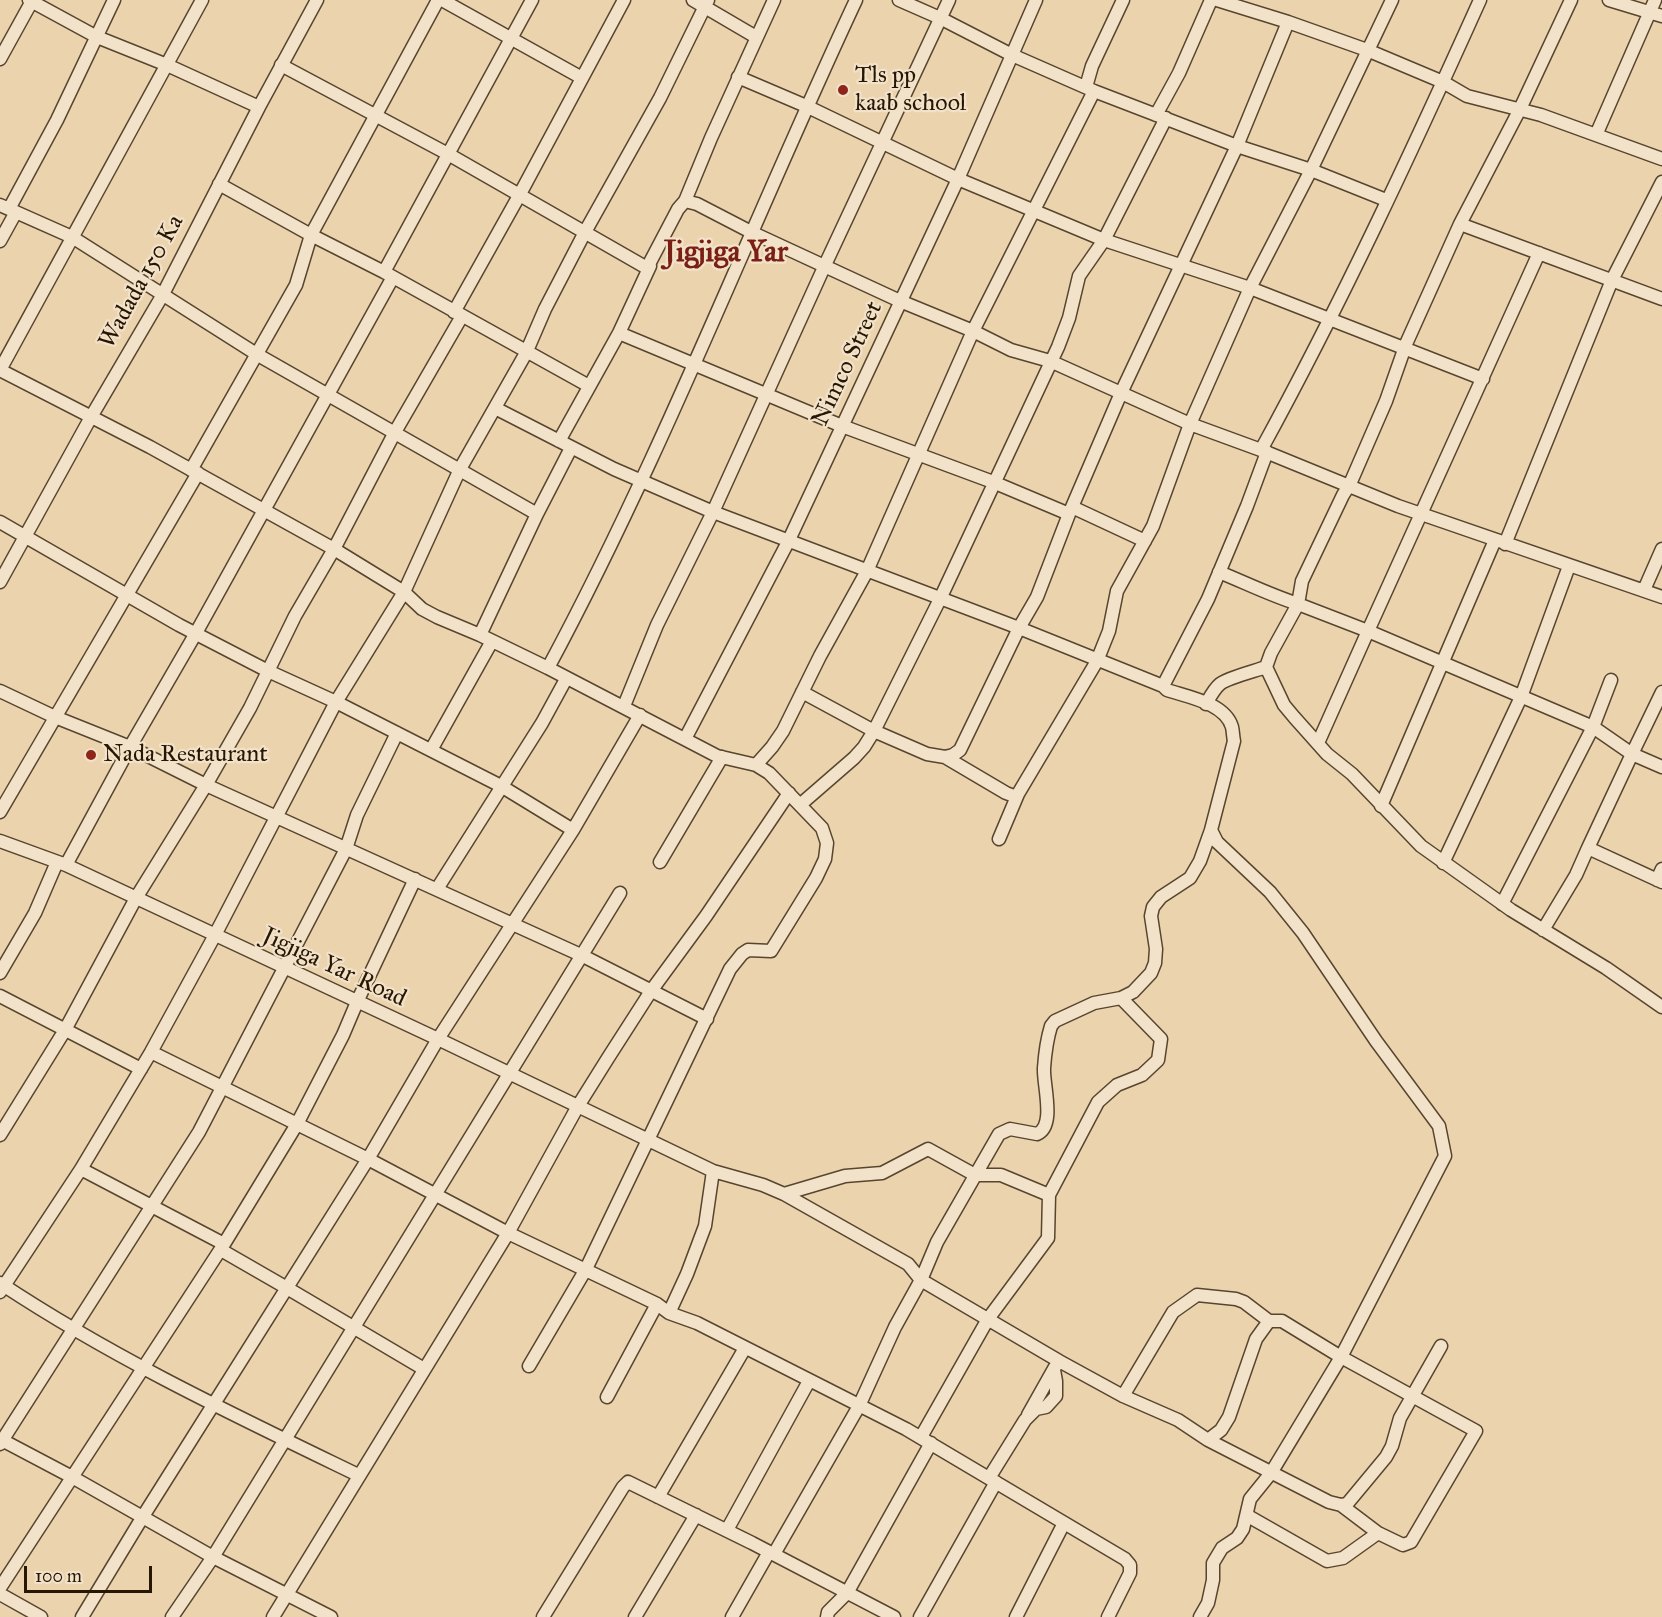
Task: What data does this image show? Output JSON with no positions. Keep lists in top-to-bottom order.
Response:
{
  "streets": {
    "street": ["Wadada 150 Ka", "Nimco Street", "Jigjiga Yar Road"]
  },
  "districts": ["Jigjiga Yar"],
  "places": ["Tls pp kaab school", "Nada Restaurant"],
  "scale_bar": "100 m"
}
